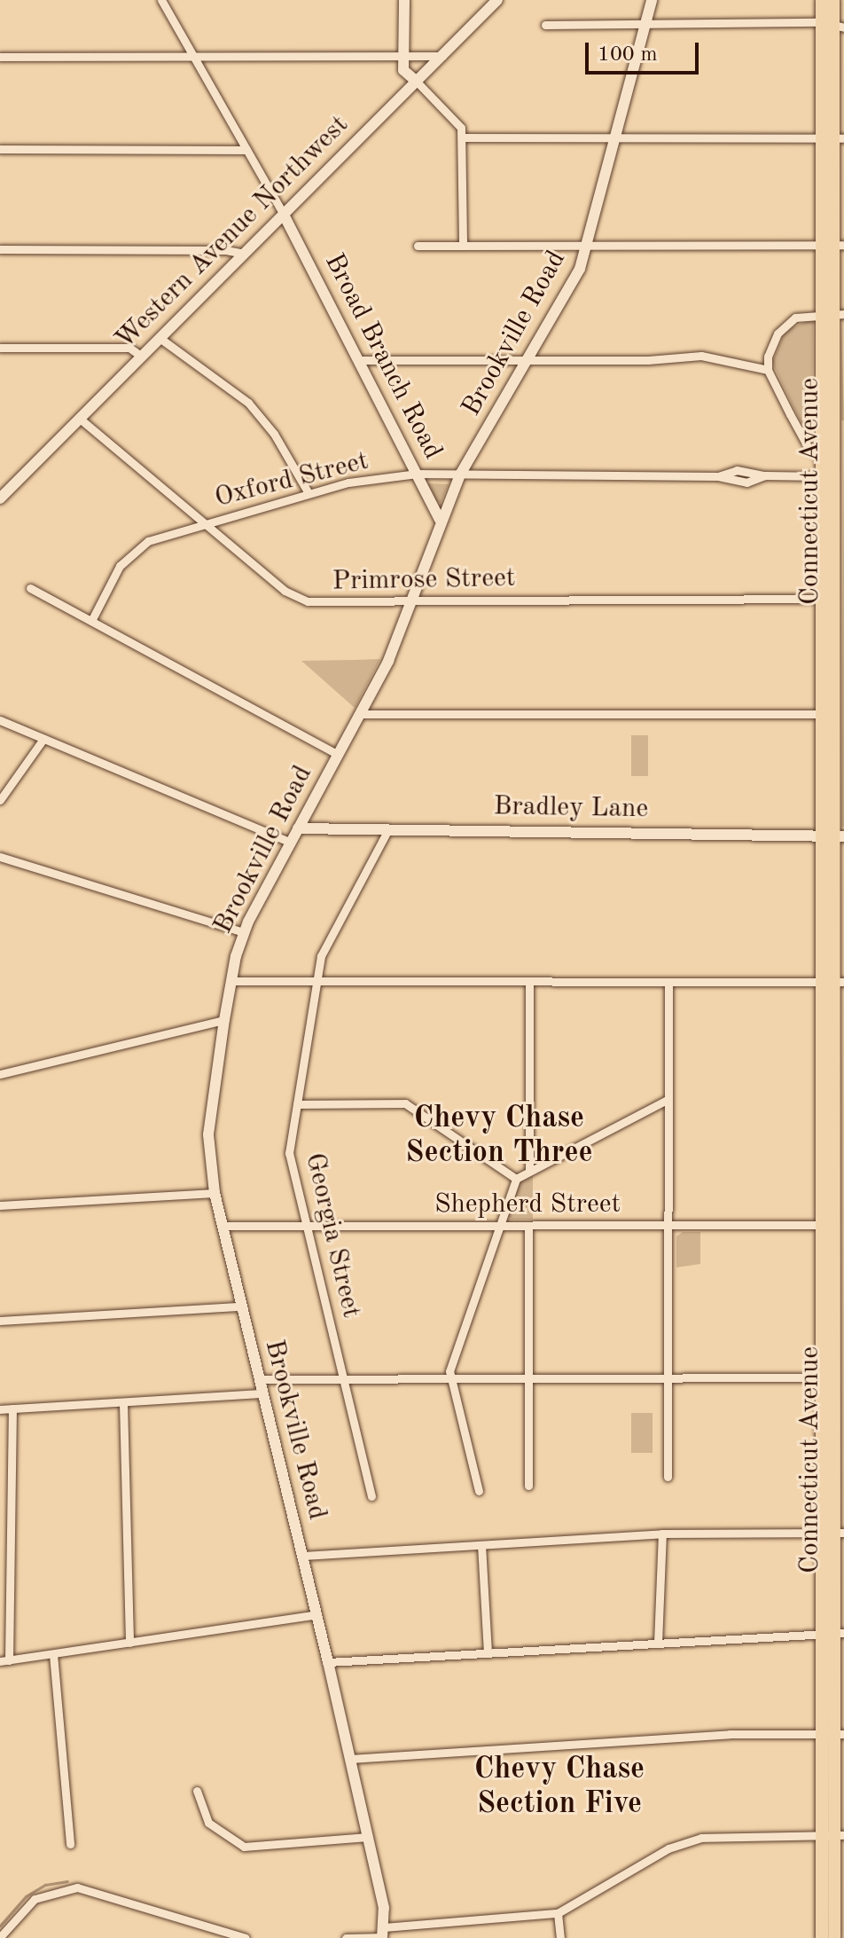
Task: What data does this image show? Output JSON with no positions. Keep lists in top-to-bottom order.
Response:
{
  "streets": {
    "main road": [
      "Western Avenue Northwest",
      "Brookville Road",
      "Broad Branch Road",
      "Connecticut Avenue",
      "Bradley Lane"
    ],
    "street": [
      "Oxford Street",
      "Primrose Street",
      "Shepherd Street",
      "Georgia Street"
    ]
  },
  "crossings": [
    ["Western Avenue Northwest", "Broad Branch Road"],
    ["Western Avenue Northwest", "Primrose Street"],
    ["Brookville Road", "Broad Branch Road"],
    ["Brookville Road", "Oxford Street"],
    ["Brookville Road", "Primrose Street"],
    ["Brookville Road", "Bradley Lane"],
    ["Brookville Road", "Shepherd Street"],
    ["Broad Branch Road", "Oxford Street"],
    ["Oxford Street", "Connecticut Avenue"],
    ["Oxford Street", "Primrose Street"],
    ["Connecticut Avenue", "Primrose Street"],
    ["Connecticut Avenue", "Bradley Lane"],
    ["Connecticut Avenue", "Shepherd Street"],
    ["Bradley Lane", "Georgia Street"],
    ["Shepherd Street", "Georgia Street"]
  ],
  "districts": ["Chevy Chase Section Three", "Chevy Chase Section Five"],
  "scale_bar": "100 m"
}
